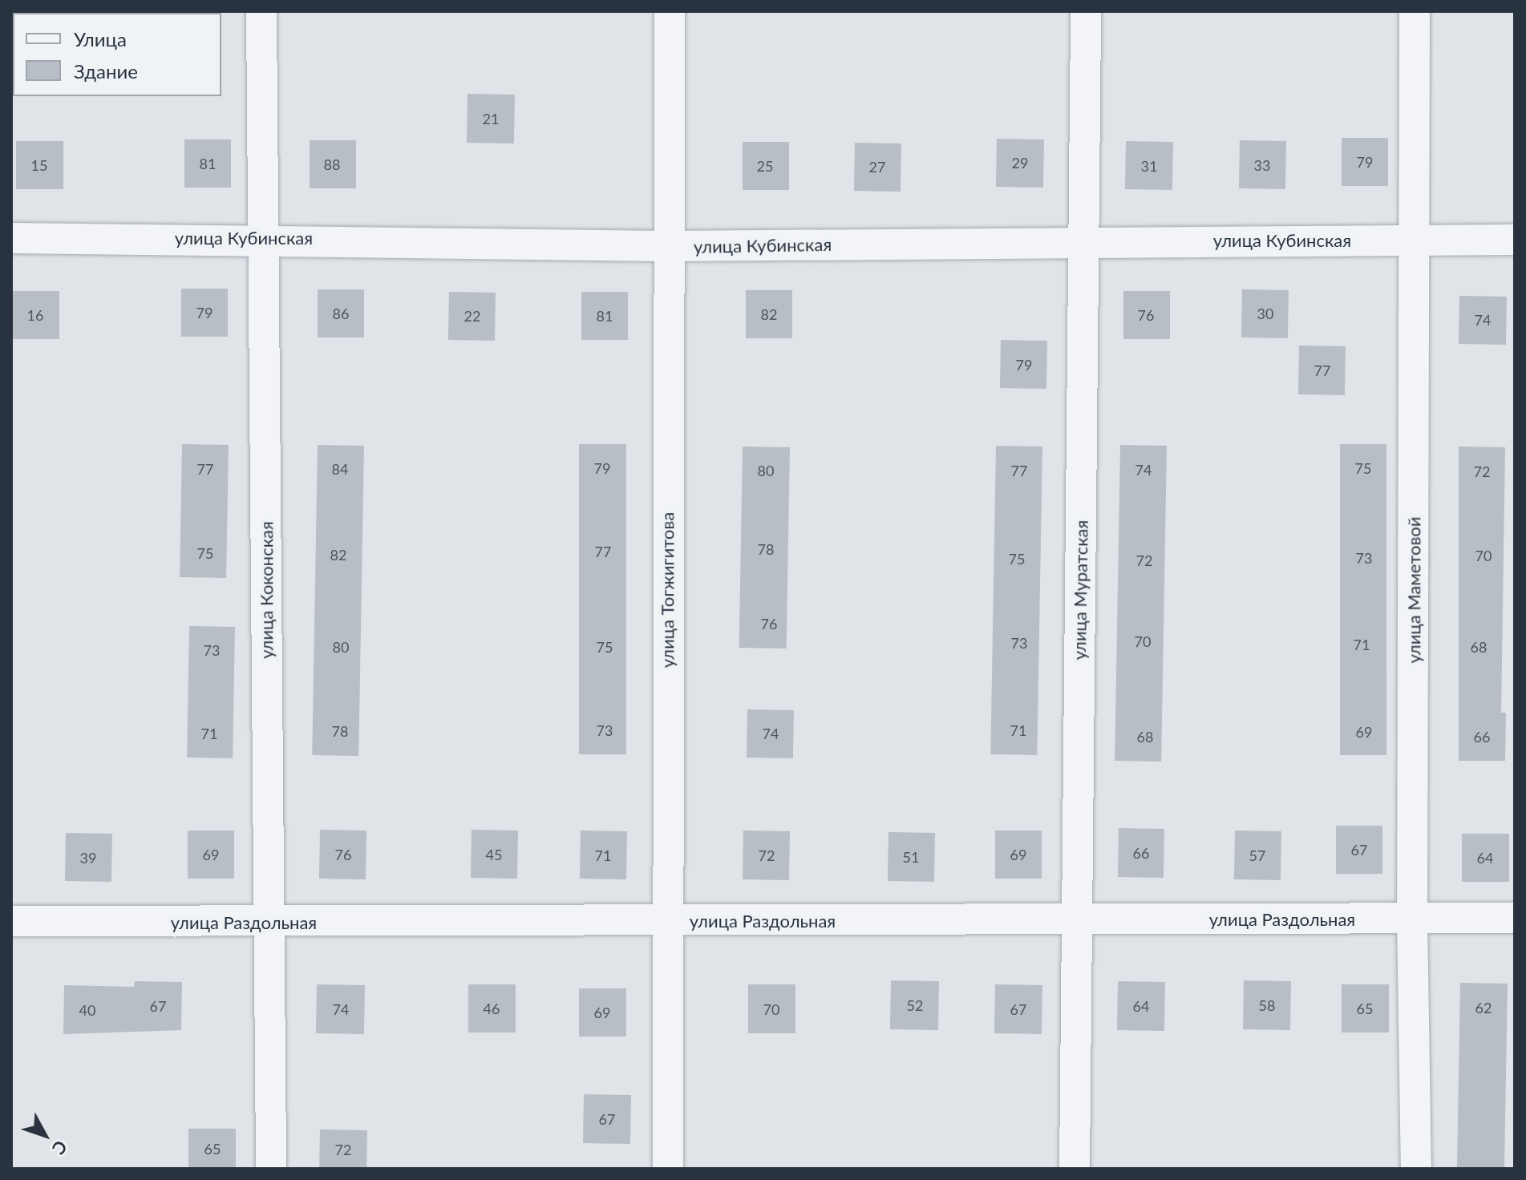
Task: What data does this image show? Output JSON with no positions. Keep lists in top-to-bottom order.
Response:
{
  "streets": {
    "street": [
      "улица Кубинская",
      "улица Коконская",
      "улица Тогжигитова",
      "улица Муратская",
      "улица Маметовой",
      "улица Раздольная"
    ]
  },
  "crossings": [
    ["улица Кубинская", "улица Коконская"],
    ["улица Кубинская", "улица Тогжигитова"],
    ["улица Кубинская", "улица Муратская"],
    ["улица Кубинская", "улица Маметовой"],
    ["улица Коконская", "улица Раздольная"],
    ["улица Тогжигитова", "улица Раздольная"],
    ["улица Муратская", "улица Раздольная"],
    ["улица Маметовой", "улица Раздольная"]
  ],
  "house_numbers": [
    "21",
    "79",
    "29",
    "81",
    "88",
    "15",
    "33",
    "25",
    "31",
    "27",
    "79",
    "86",
    "30",
    "82",
    "16",
    "76",
    "22",
    "81",
    "74",
    "79",
    "77",
    "79",
    "75",
    "77",
    "84",
    "74",
    "80",
    "77",
    "72",
    "78",
    "77",
    "75",
    "82",
    "70",
    "73",
    "75",
    "72",
    "76",
    "70",
    "73",
    "71",
    "80",
    "75",
    "68",
    "73",
    "73",
    "71",
    "78",
    "69",
    "71",
    "74",
    "68",
    "66",
    "67",
    "66",
    "69",
    "76",
    "45",
    "69",
    "71",
    "72",
    "57",
    "51",
    "39",
    "64",
    "52",
    "58",
    "67",
    "64",
    "62",
    "46",
    "65",
    "74",
    "70",
    "67",
    "40",
    "69",
    "67",
    "65",
    "72"
  ],
  "legend": ["Улица", "Здание"],
  "north": "bottom right"
}
